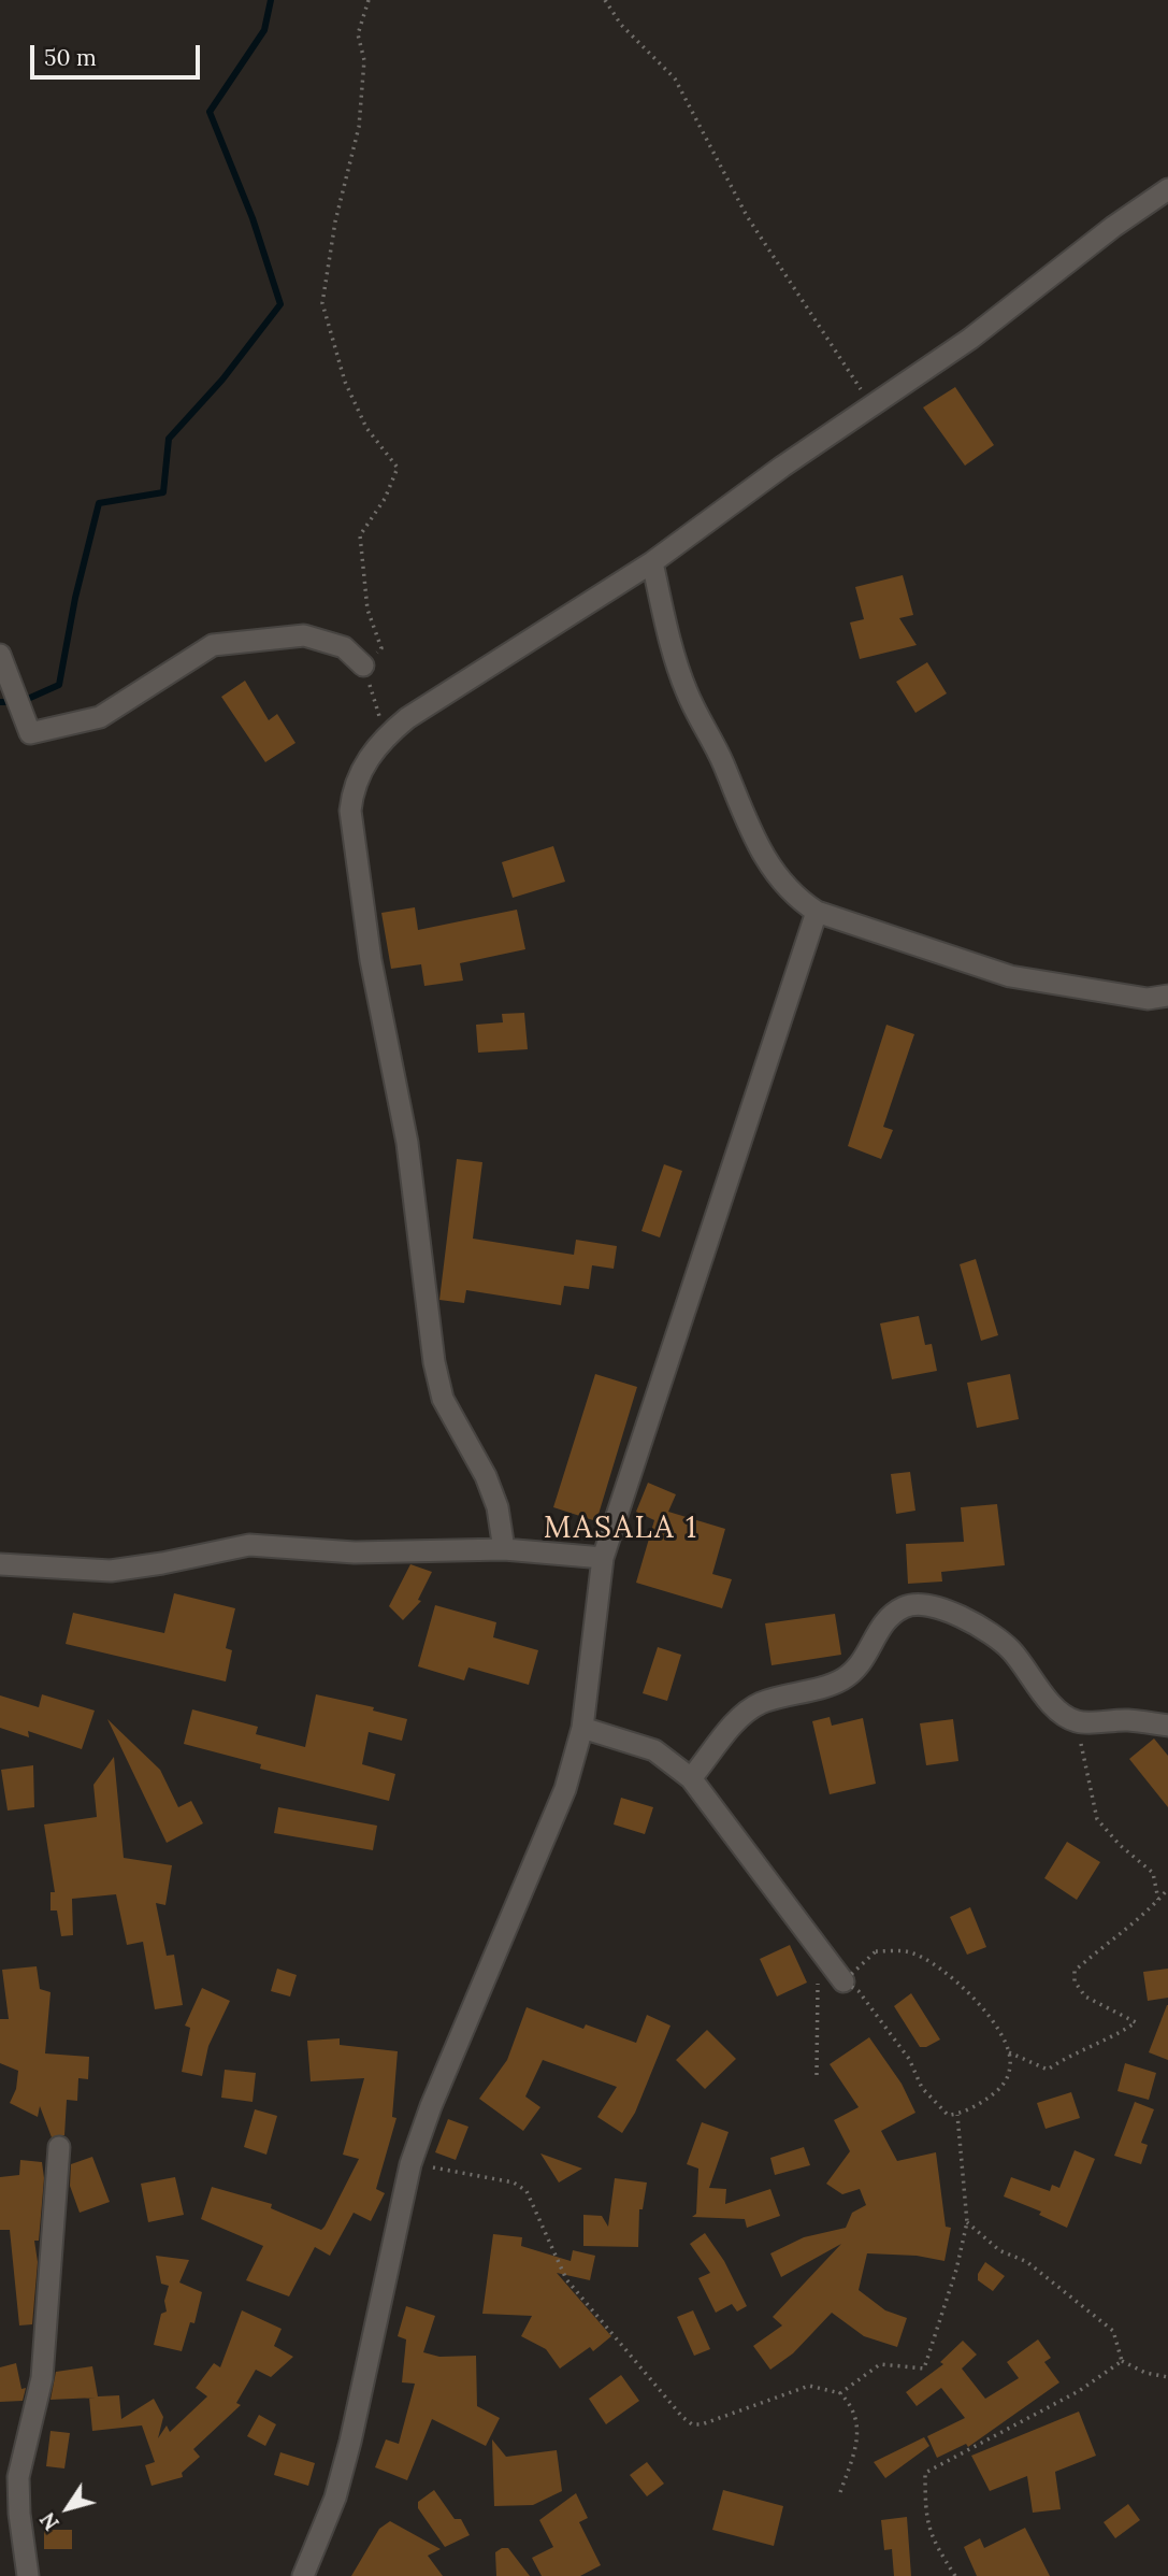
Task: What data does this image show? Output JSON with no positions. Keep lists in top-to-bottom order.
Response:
{
  "districts": ["MASALA 1"],
  "scale_bar": "50 m",
  "north": "bottom left"
}
